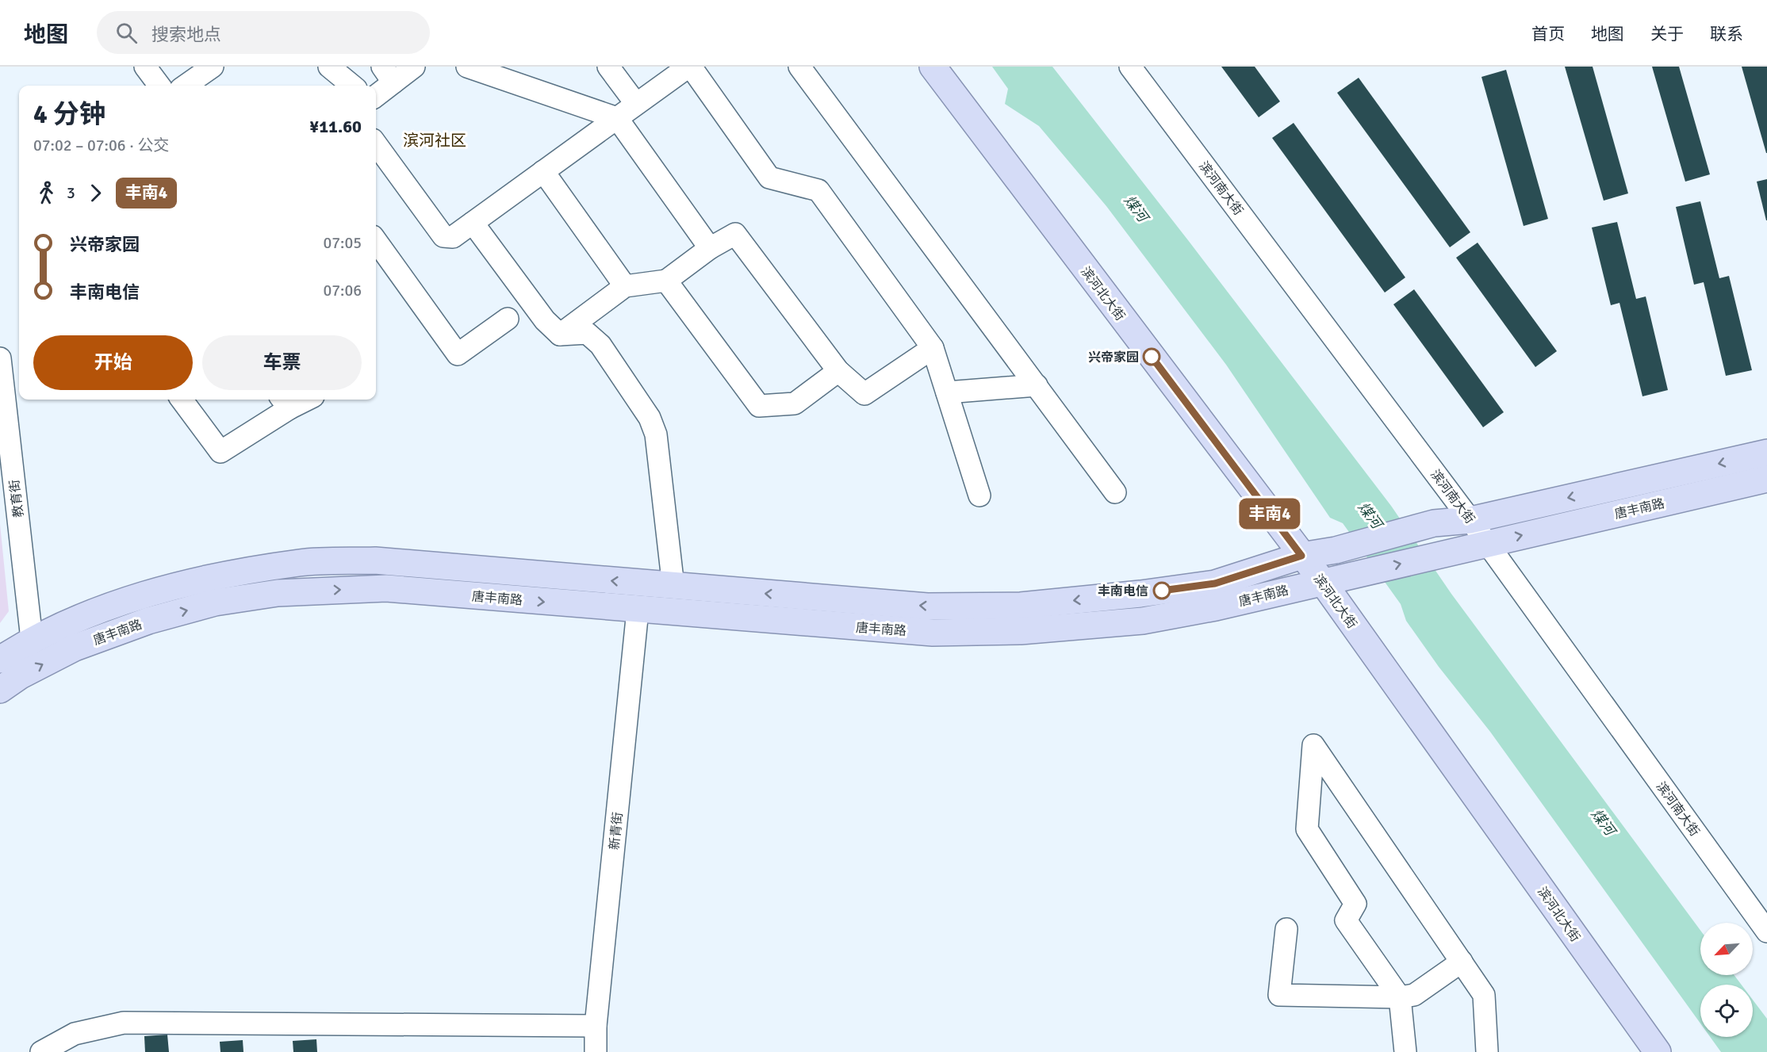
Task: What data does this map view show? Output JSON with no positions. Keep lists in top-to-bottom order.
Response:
{
  "streets": {
    "main road": ["滨河北大街", "唐丰南路"],
    "street": ["滨河南大街", "教育街", "新青街"]
  },
  "crossings": [
    ["滨河南大街", "唐丰南路"],
    ["滨河北大街", "唐丰南路"],
    ["教育街", "唐丰南路"],
    ["唐丰南路", "新青街"]
  ],
  "districts": ["滨河社区"],
  "water": ["煤河"],
  "places": ["兴帝家园", "丰南电信"],
  "lines": ["bus line 丰南4"],
  "north": "bottom left",
  "page": {
    "header": "地图",
    "search": "搜索地点",
    "nav": [
      "首页",
      "地图",
      "关于",
      "联系"
    ],
    "on_map": "丰南4",
    "heading": ["4 分钟", "07:02 – 07:06 · 公交", "¥11.60"],
    "legs": ["3", "丰南4"],
    "list": [
      {
        "name": "兴帝家园",
        "value": "07:05"
      },
      {
        "name": "丰南电信",
        "value": "07:06"
      }
    ],
    "buttons": ["开始", "车票"]
  }
}
